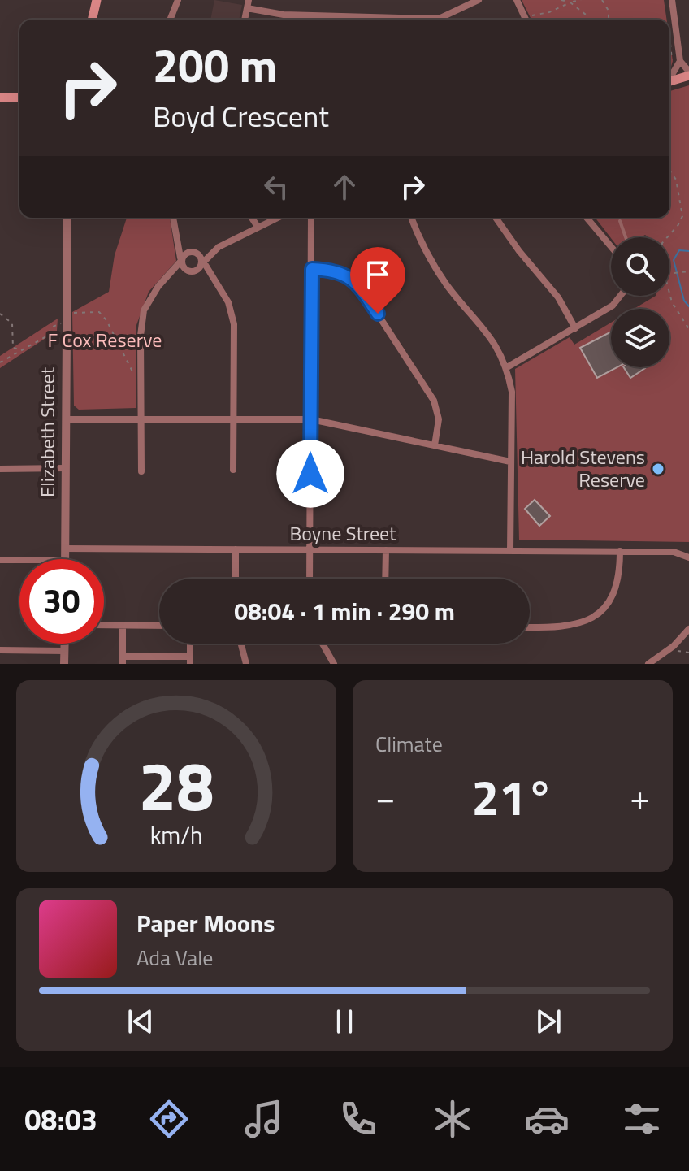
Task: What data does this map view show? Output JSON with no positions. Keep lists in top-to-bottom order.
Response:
{
  "streets": {
    "street": ["Elizabeth Street", "Boyne Street"]
  },
  "crossings": [
    ["Elizabeth Street", "Boyne Street"]
  ],
  "parks": ["F Cox Reserve"],
  "places": ["Harold Stevens Reserve"],
  "page": {
    "turn": ["200 m", "Boyd Crescent"],
    "limit": "30",
    "trip": "08:04 · 1 min · 290 m",
    "tile": "Climate",
    "heat": ["−", "21°", "+"],
    "song": ["Paper Moons", "Ada Vale"],
    "tabs": "08:03",
    "gauge": ["28", "km/h"]
  }
}
